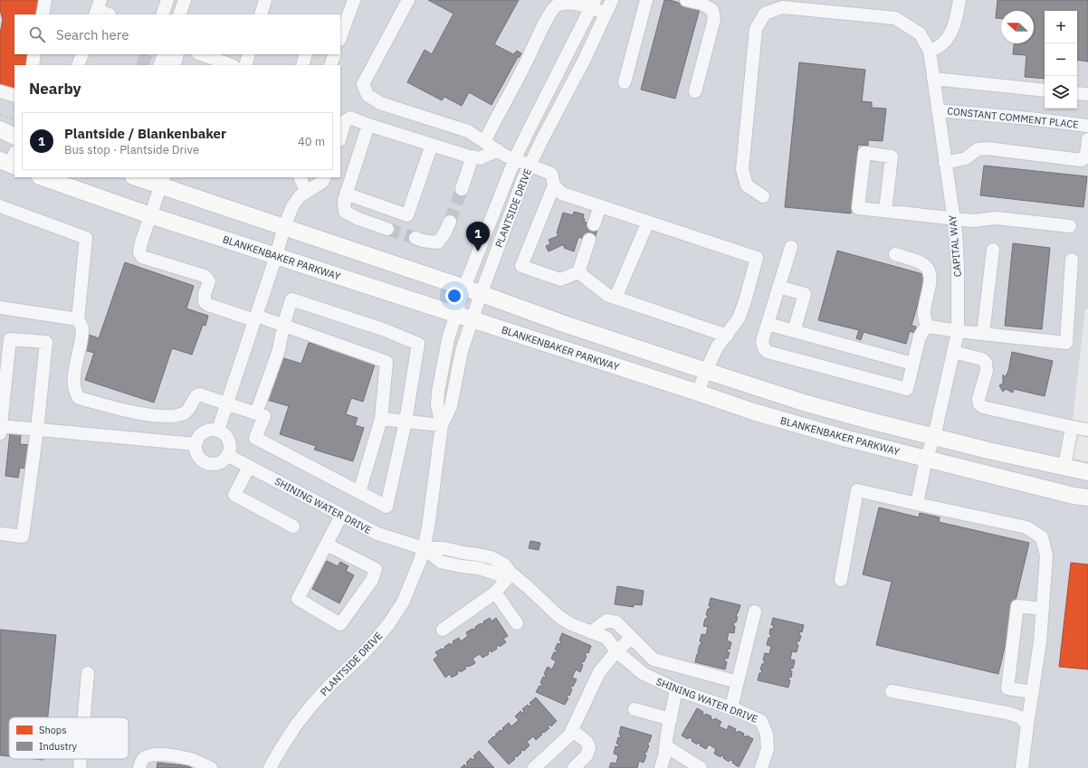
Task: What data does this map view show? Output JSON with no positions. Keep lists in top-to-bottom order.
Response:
{
  "streets": {
    "main road": ["BLANKENBAKER PARKWAY"],
    "street": [
      "CONSTANT COMMENT PLACE",
      "PLANTSIDE DRIVE",
      "CAPITAL WAY",
      "SHINING WATER DRIVE"
    ]
  },
  "crossings": [
    ["CONSTANT COMMENT PLACE", "CAPITAL WAY"],
    ["PLANTSIDE DRIVE", "BLANKENBAKER PARKWAY"],
    ["PLANTSIDE DRIVE", "SHINING WATER DRIVE"],
    ["CAPITAL WAY", "BLANKENBAKER PARKWAY"]
  ],
  "legend": ["Shops", "Industry"],
  "north": "left",
  "page": {
    "map_buttons": ["+", "−"],
    "search": "Search here",
    "heading": "Nearby",
    "list": [
      {
        "mark": "1",
        "name": "Plantside / Blankenbaker",
        "note": "Bus stop · Plantside Drive",
        "value": "40 m"
      }
    ],
    "pins": "1"
  }
}
